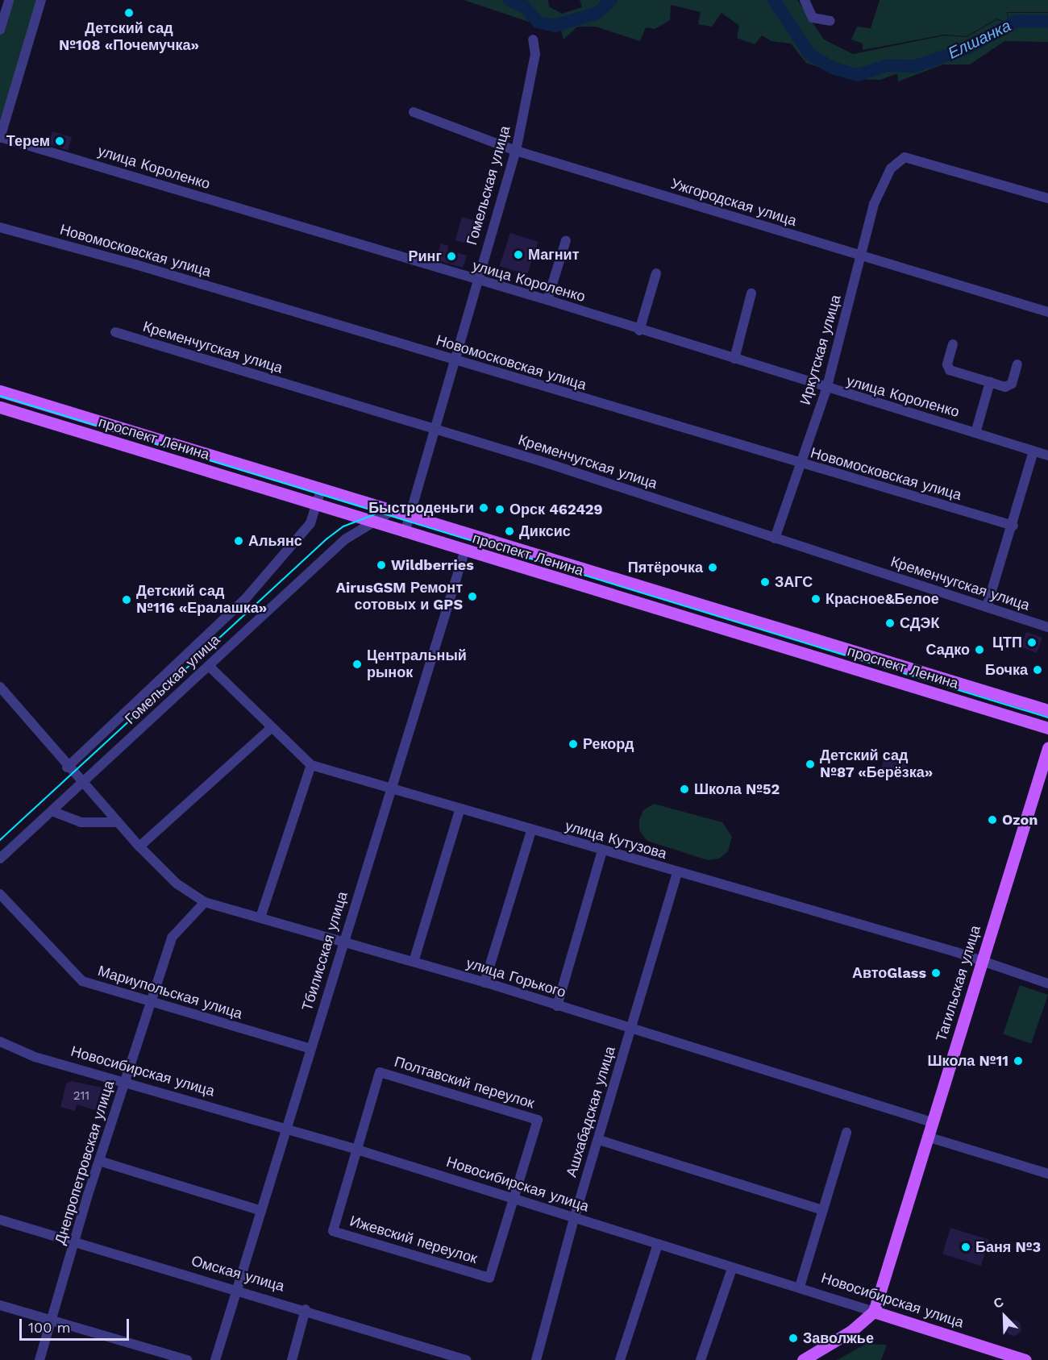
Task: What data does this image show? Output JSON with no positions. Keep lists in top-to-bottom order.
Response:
{
  "streets": {
    "main road": ["проспект Ленина", "Тагильская улица", "Новосибирская улица"],
    "street": [
      "улица Короленко",
      "Гомельская улица",
      "Ужгородская улица",
      "Новомосковская улица",
      "Кременчугская улица",
      "Иркутская улица",
      "улица Кутузова",
      "Тбилисская улица",
      "улица Горького",
      "Мариупольская улица",
      "Полтавский переулок",
      "Ашхабадская улица",
      "Днепропетровская улица",
      "Ижевский переулок",
      "Омская улица"
    ]
  },
  "crossings": [
    ["улица Короленко", "Гомельская улица"],
    ["улица Короленко", "Иркутская улица"],
    ["Гомельская улица", "Ужгородская улица"],
    ["Гомельская улица", "Новомосковская улица"],
    ["Гомельская улица", "Кременчугская улица"],
    ["Гомельская улица", "проспект Ленина"],
    ["Гомельская улица", "улица Кутузова"],
    ["Гомельская улица", "улица Горького"],
    ["Ужгородская улица", "Иркутская улица"],
    ["Новомосковская улица", "Иркутская улица"],
    ["Кременчугская улица", "Иркутская улица"],
    ["проспект Ленина", "Тбилисская улица"],
    ["улица Кутузова", "Тбилисская улица"],
    ["улица Кутузова", "Тагильская улица"],
    ["улица Кутузова", "Ашхабадская улица"],
    ["Тбилисская улица", "улица Горького"],
    ["Тбилисская улица", "Мариупольская улица"],
    ["Тбилисская улица", "Новосибирская улица"],
    ["Тбилисская улица", "Омская улица"],
    ["улица Горького", "Тагильская улица"],
    ["улица Горького", "Ашхабадская улица"],
    ["улица Горького", "Днепропетровская улица"],
    ["Тагильская улица", "Новосибирская улица"],
    ["Мариупольская улица", "Днепропетровская улица"],
    ["Новосибирская улица", "Полтавский переулок"],
    ["Новосибирская улица", "Ашхабадская улица"],
    ["Новосибирская улица", "Днепропетровская улица"],
    ["Новосибирская улица", "Ижевский переулок"],
    ["Полтавский переулок", "Ижевский переулок"],
    ["Днепропетровская улица", "Омская улица"]
  ],
  "water": ["Елшанка"],
  "places": [
    "Детский сад №108 «Почемучка»",
    "Терем",
    "Магнит",
    "Ринг",
    "Быстроденьги",
    "Орск 462429",
    "Диксис",
    "Альянс",
    "Wildberries",
    "Пятёрочка",
    "ЗАГС",
    "AirusGSM Ремонт сотовых и GPS",
    "Красное&Белое",
    "Детский сад №116 «Ералашка»",
    "СДЭК",
    "ЦТП",
    "Садко",
    "Центральный рынок",
    "Бочка",
    "Рекорд",
    "Детский сад №87 «Берёзка»",
    "Школа №52",
    "Ozon",
    "АвтоGlass",
    "Школа №11",
    "Баня №3",
    "Заволжье"
  ],
  "house_numbers": ["211"],
  "scale_bar": "100 m",
  "north": "top left"
}
